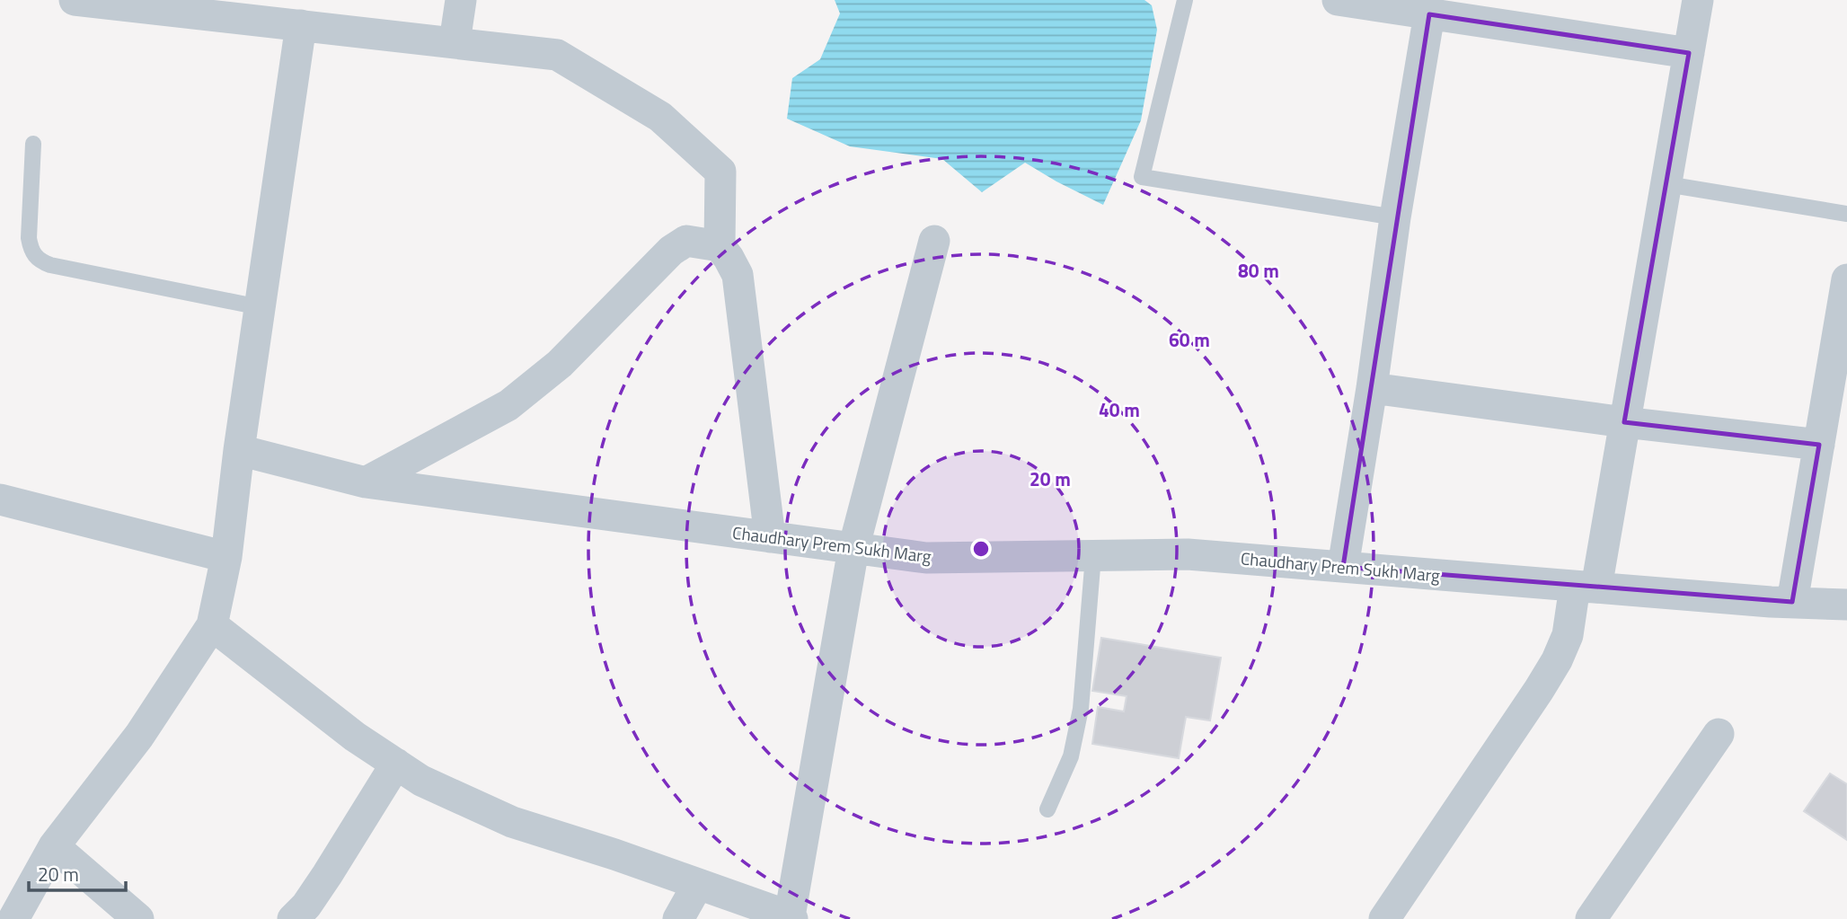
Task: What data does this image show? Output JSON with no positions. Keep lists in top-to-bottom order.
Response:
{
  "streets": {
    "street": ["Chaudhary Prem Sukh Marg"]
  },
  "scale_bar": "20 m",
  "rings": [
    "80 m",
    "60 m",
    "40 m",
    "20 m"
  ]
}
